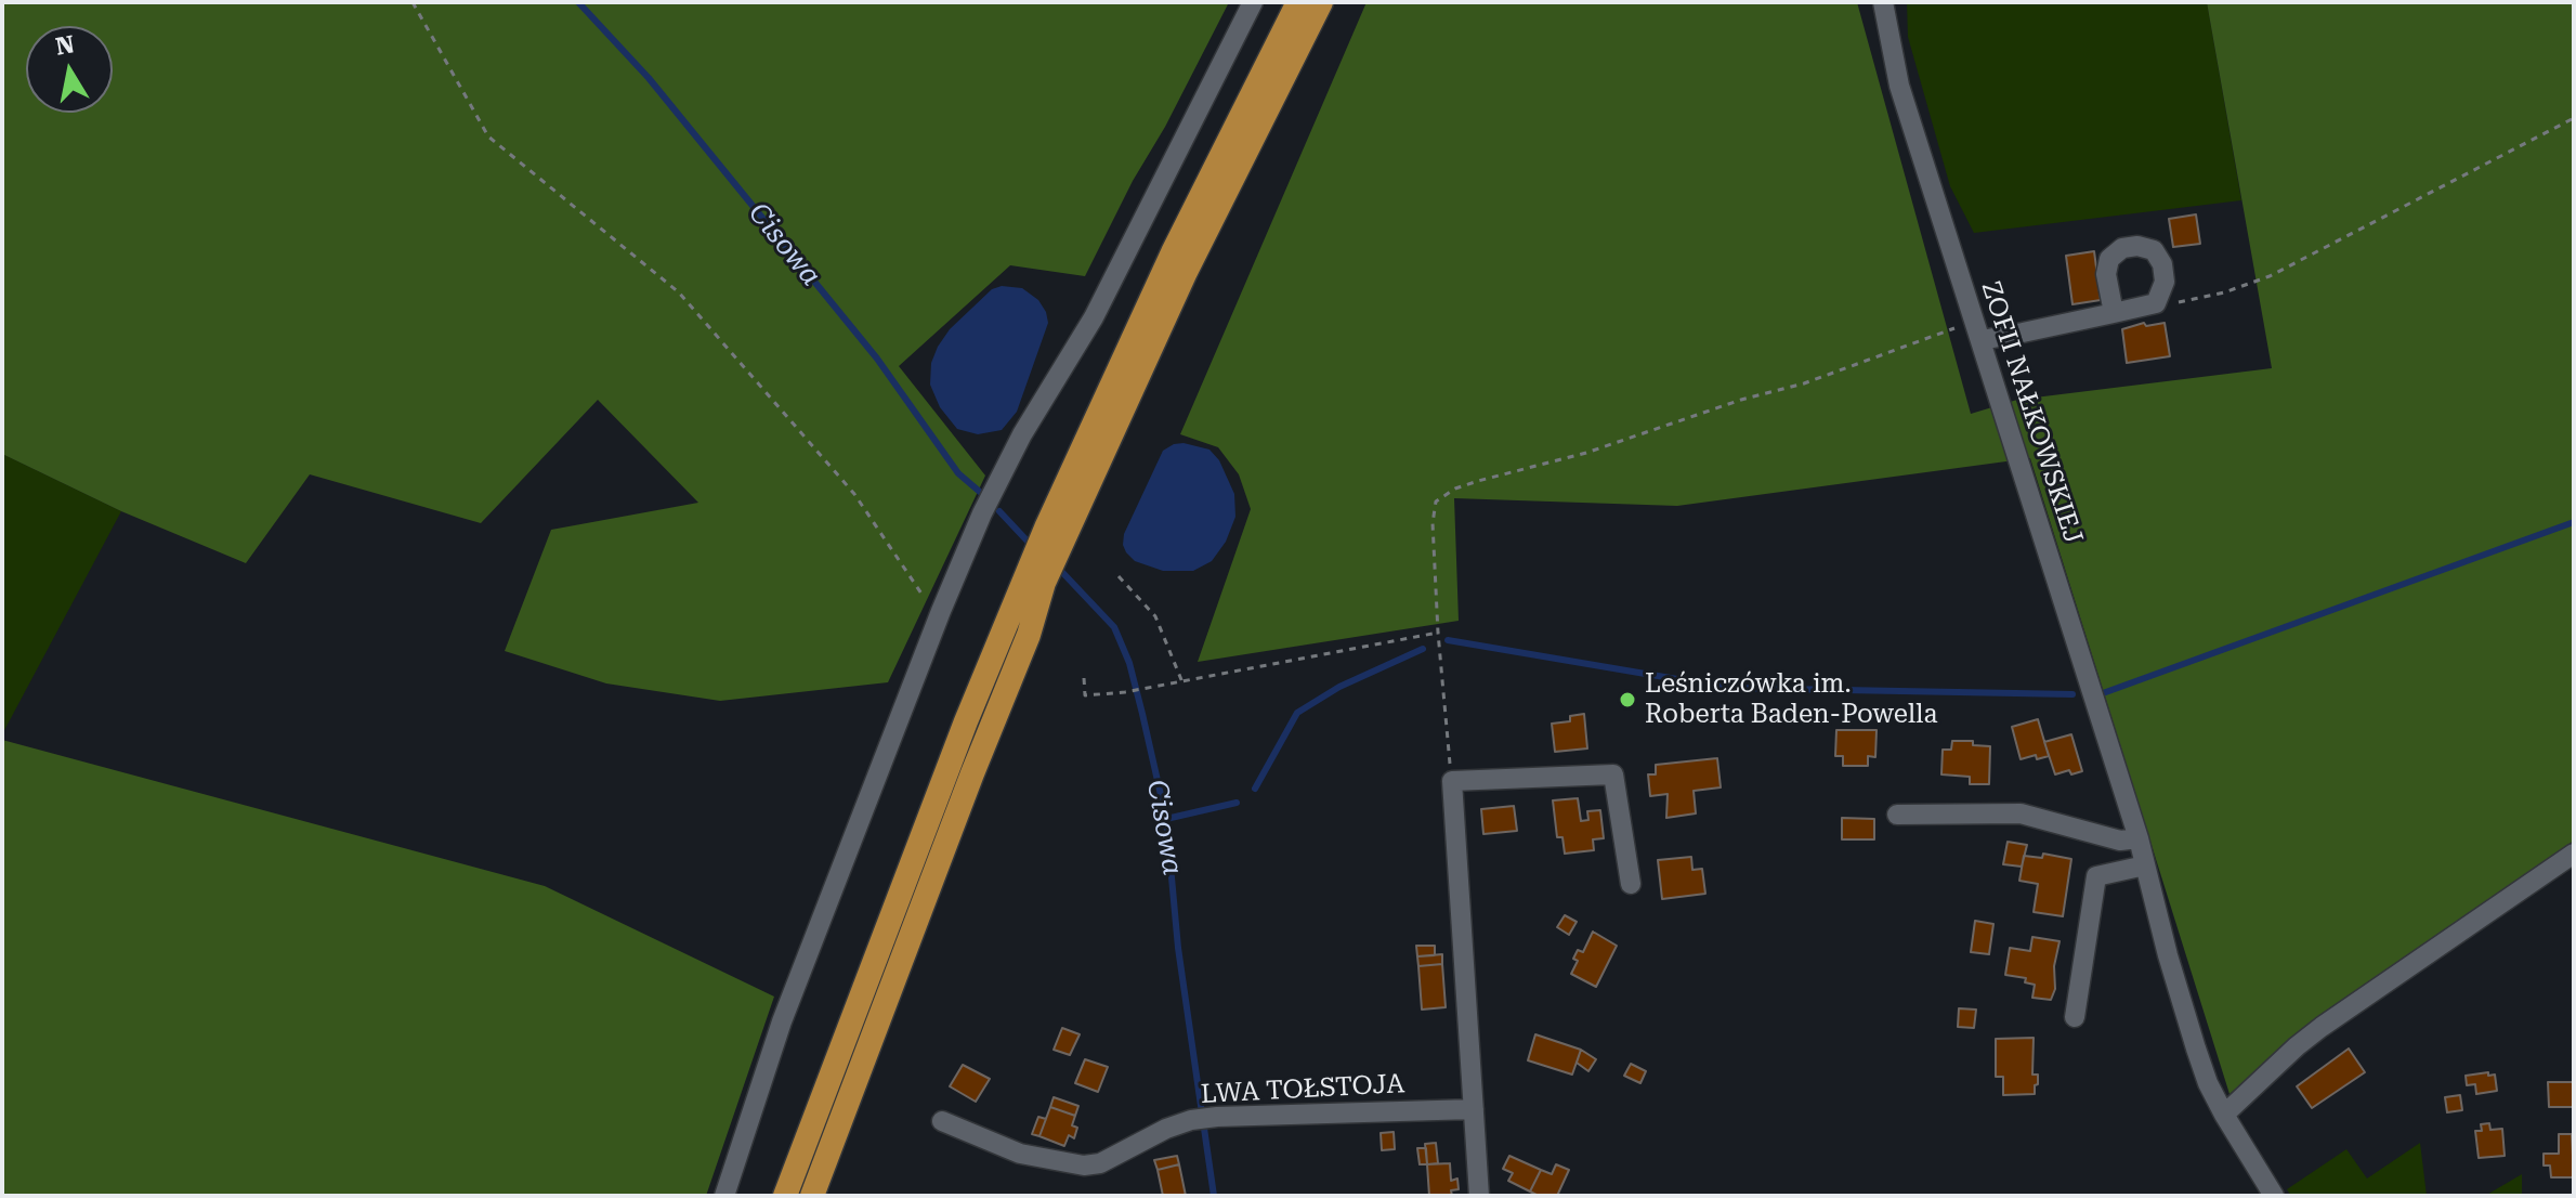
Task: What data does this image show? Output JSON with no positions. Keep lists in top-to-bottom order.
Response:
{
  "streets": {
    "street": ["ZOFII NAŁKOWSKIEJ", "LWA TOŁSTOJA"]
  },
  "water": ["Cisowa"],
  "places": ["Leśniczówka im. Roberta Baden-Powella"],
  "north": "top"
}
